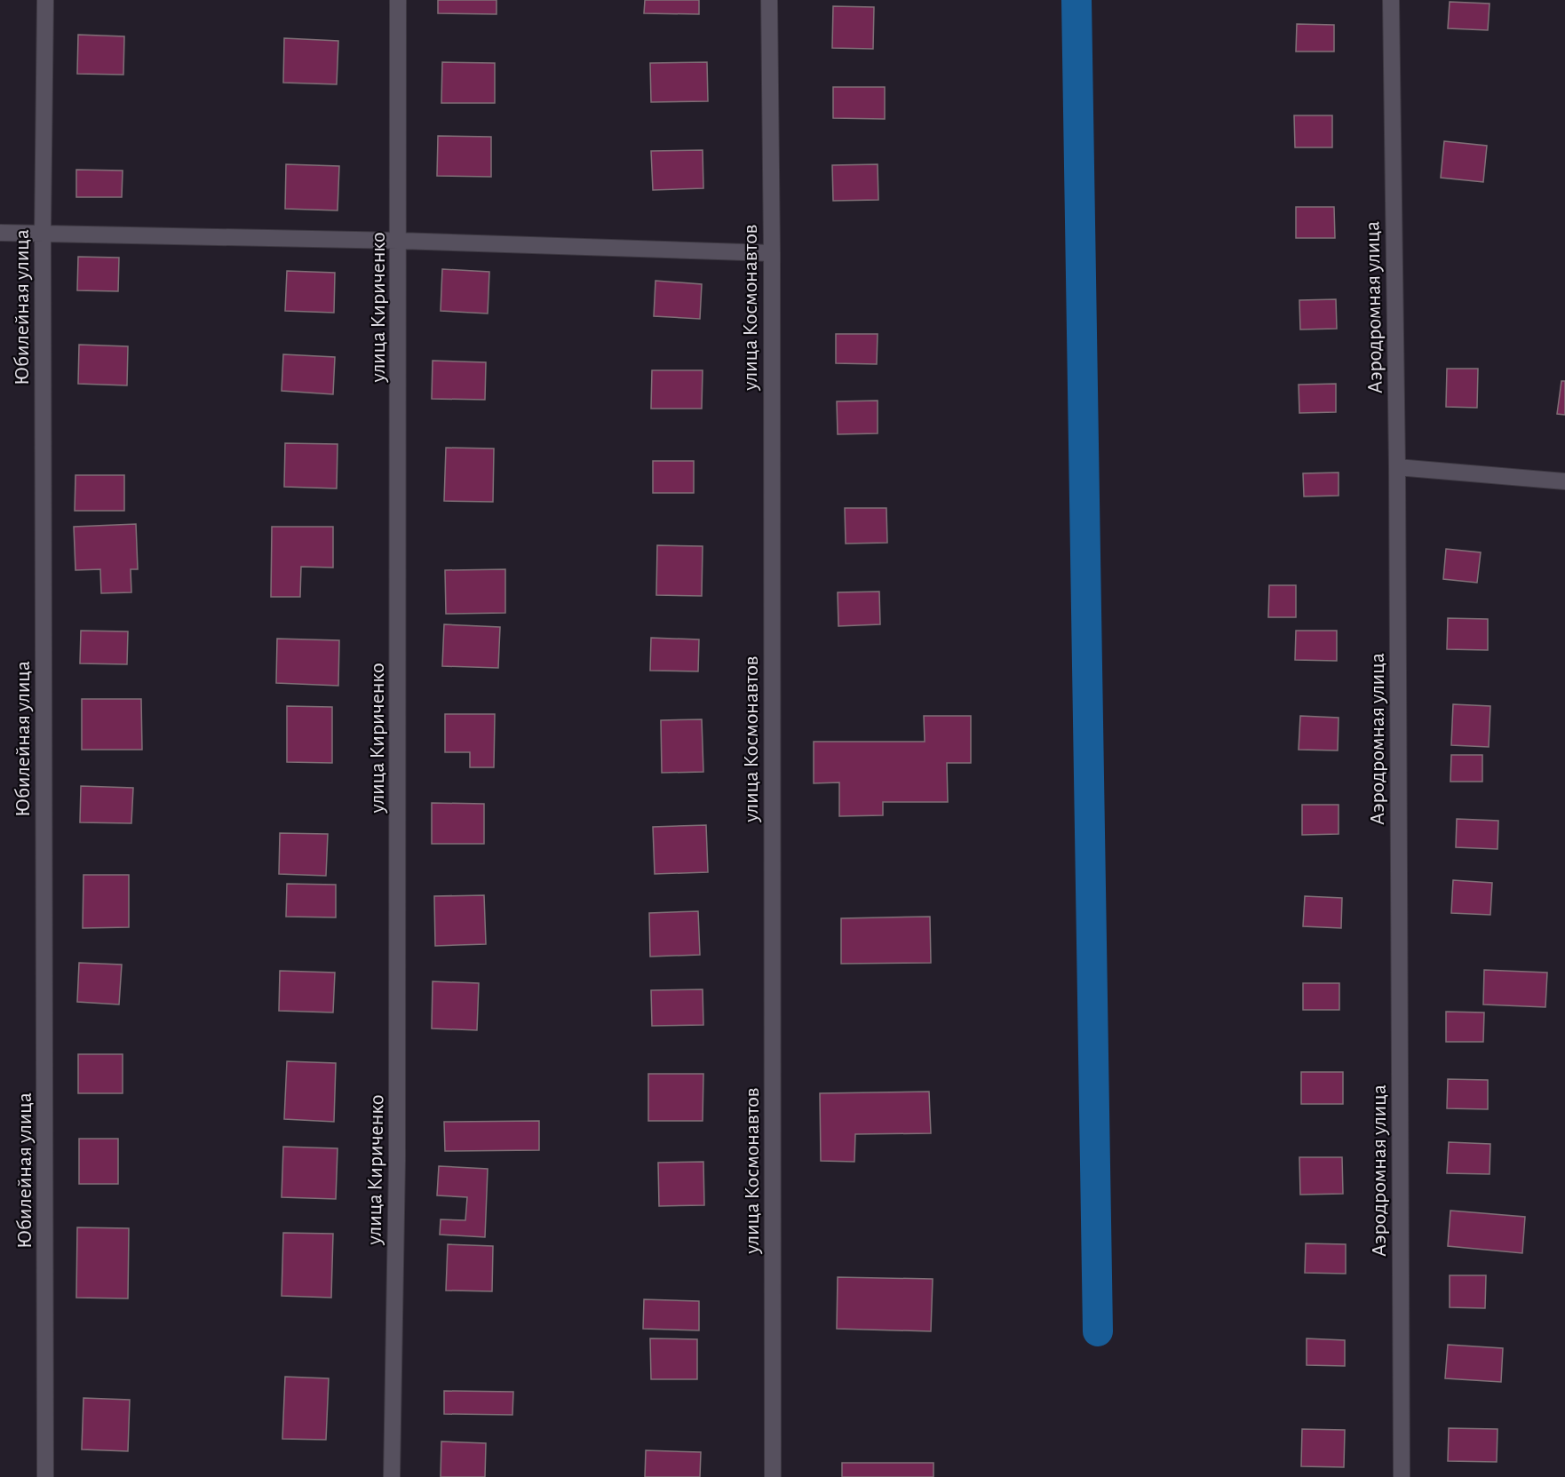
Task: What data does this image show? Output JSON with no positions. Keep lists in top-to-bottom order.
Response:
{
  "streets": {
    "street": [
      "Юбилейная улица",
      "улица Кириченко",
      "улица Космонавтов",
      "Аэродромная улица"
    ]
  }
}
